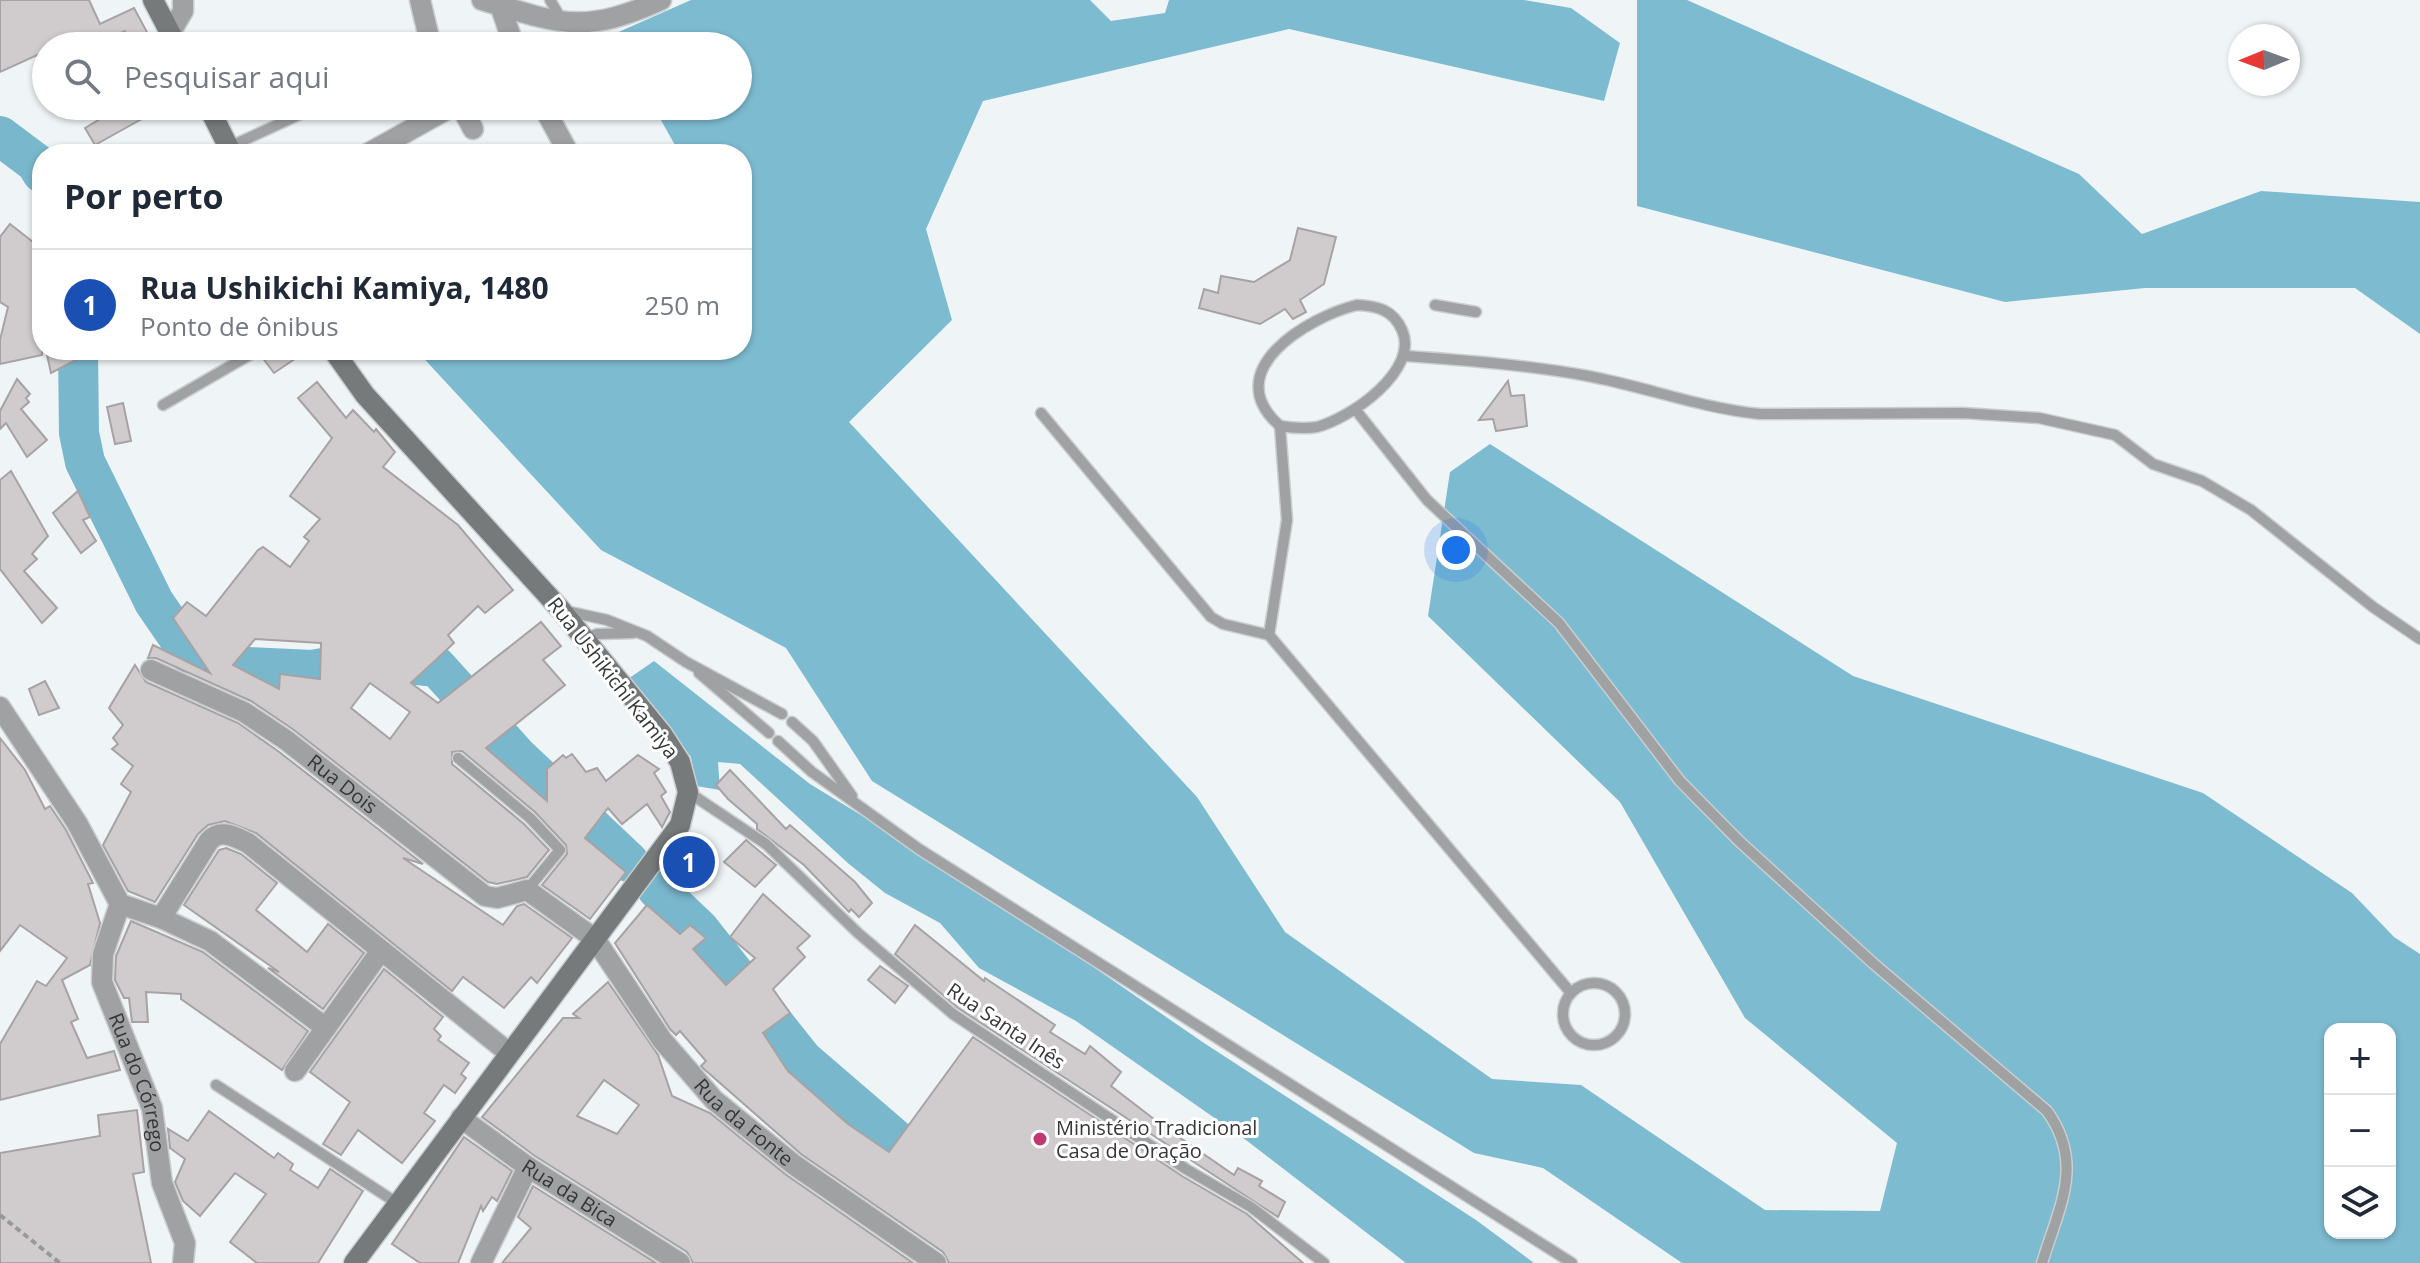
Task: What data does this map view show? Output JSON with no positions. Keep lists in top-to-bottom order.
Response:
{
  "streets": {
    "main road": ["Rua Ushikichi Kamiya"],
    "street": [
      "Rua Dois",
      "Rua do Córrego",
      "Rua da Fonte",
      "Rua da Bica"
    ],
    "lane": ["Rua Santa Inês"]
  },
  "crossings": [
    ["Rua Ushikichi Kamiya", "Rua Santa Inês"]
  ],
  "places": ["Ministério Tradicional Casa de Oração"],
  "north": "left",
  "page": {
    "search": "Pesquisar aqui",
    "heading": "Por perto",
    "list": [
      {
        "mark": "1",
        "name": "Rua Ushikichi Kamiya, 1480",
        "note": "Ponto de ônibus",
        "value": "250 m"
      }
    ],
    "pins": "1",
    "map_buttons": ["+", "−"]
  }
}
